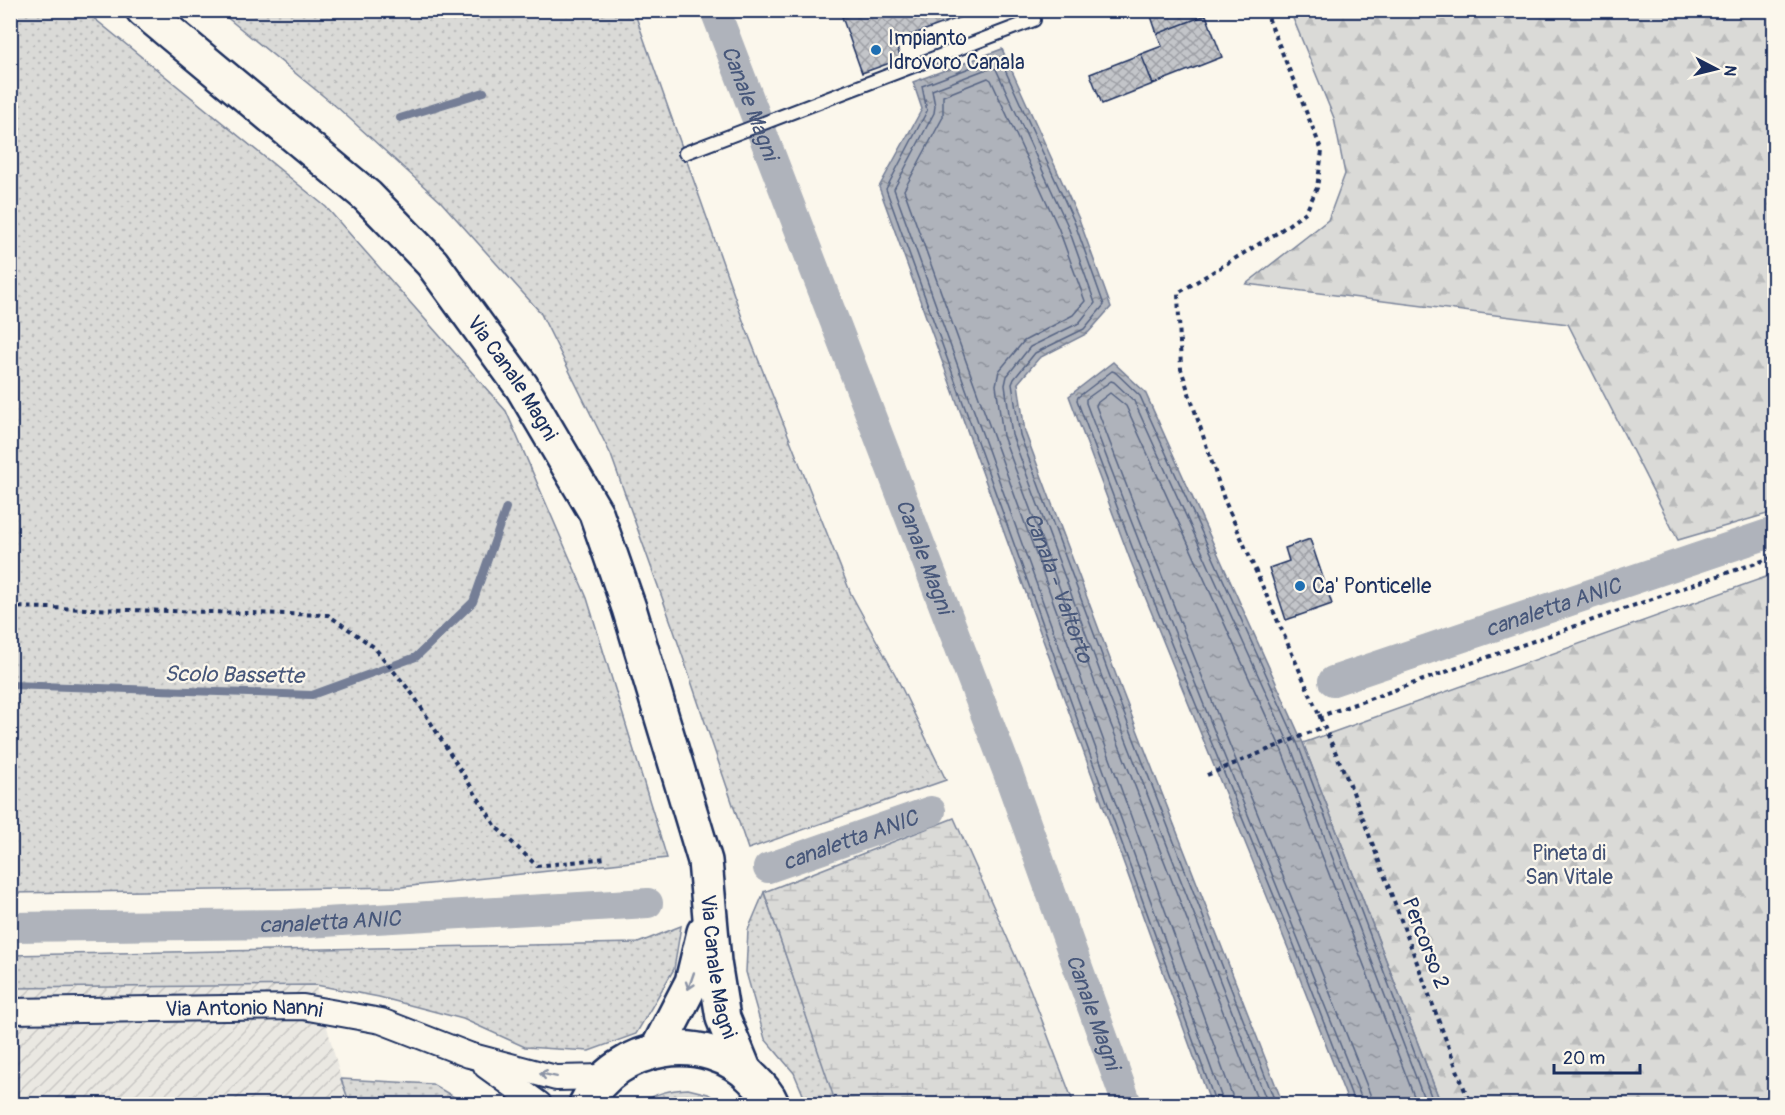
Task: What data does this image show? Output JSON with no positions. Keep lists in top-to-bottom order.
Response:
{
  "streets": {
    "main road": ["Via Canale Magni"],
    "street": ["Via Antonio Nanni"],
    "path": ["Percorso 2"]
  },
  "water": [
    "Canale Magni",
    "Canala - Valtorto",
    "canaletta ANIC",
    "Scolo Bassette"
  ],
  "parks": ["Pineta di San Vitale"],
  "places": ["Impianto Idrovoro Canala", "Ca' Ponticelle"],
  "scale_bar": "20 m",
  "north": "right"
}
